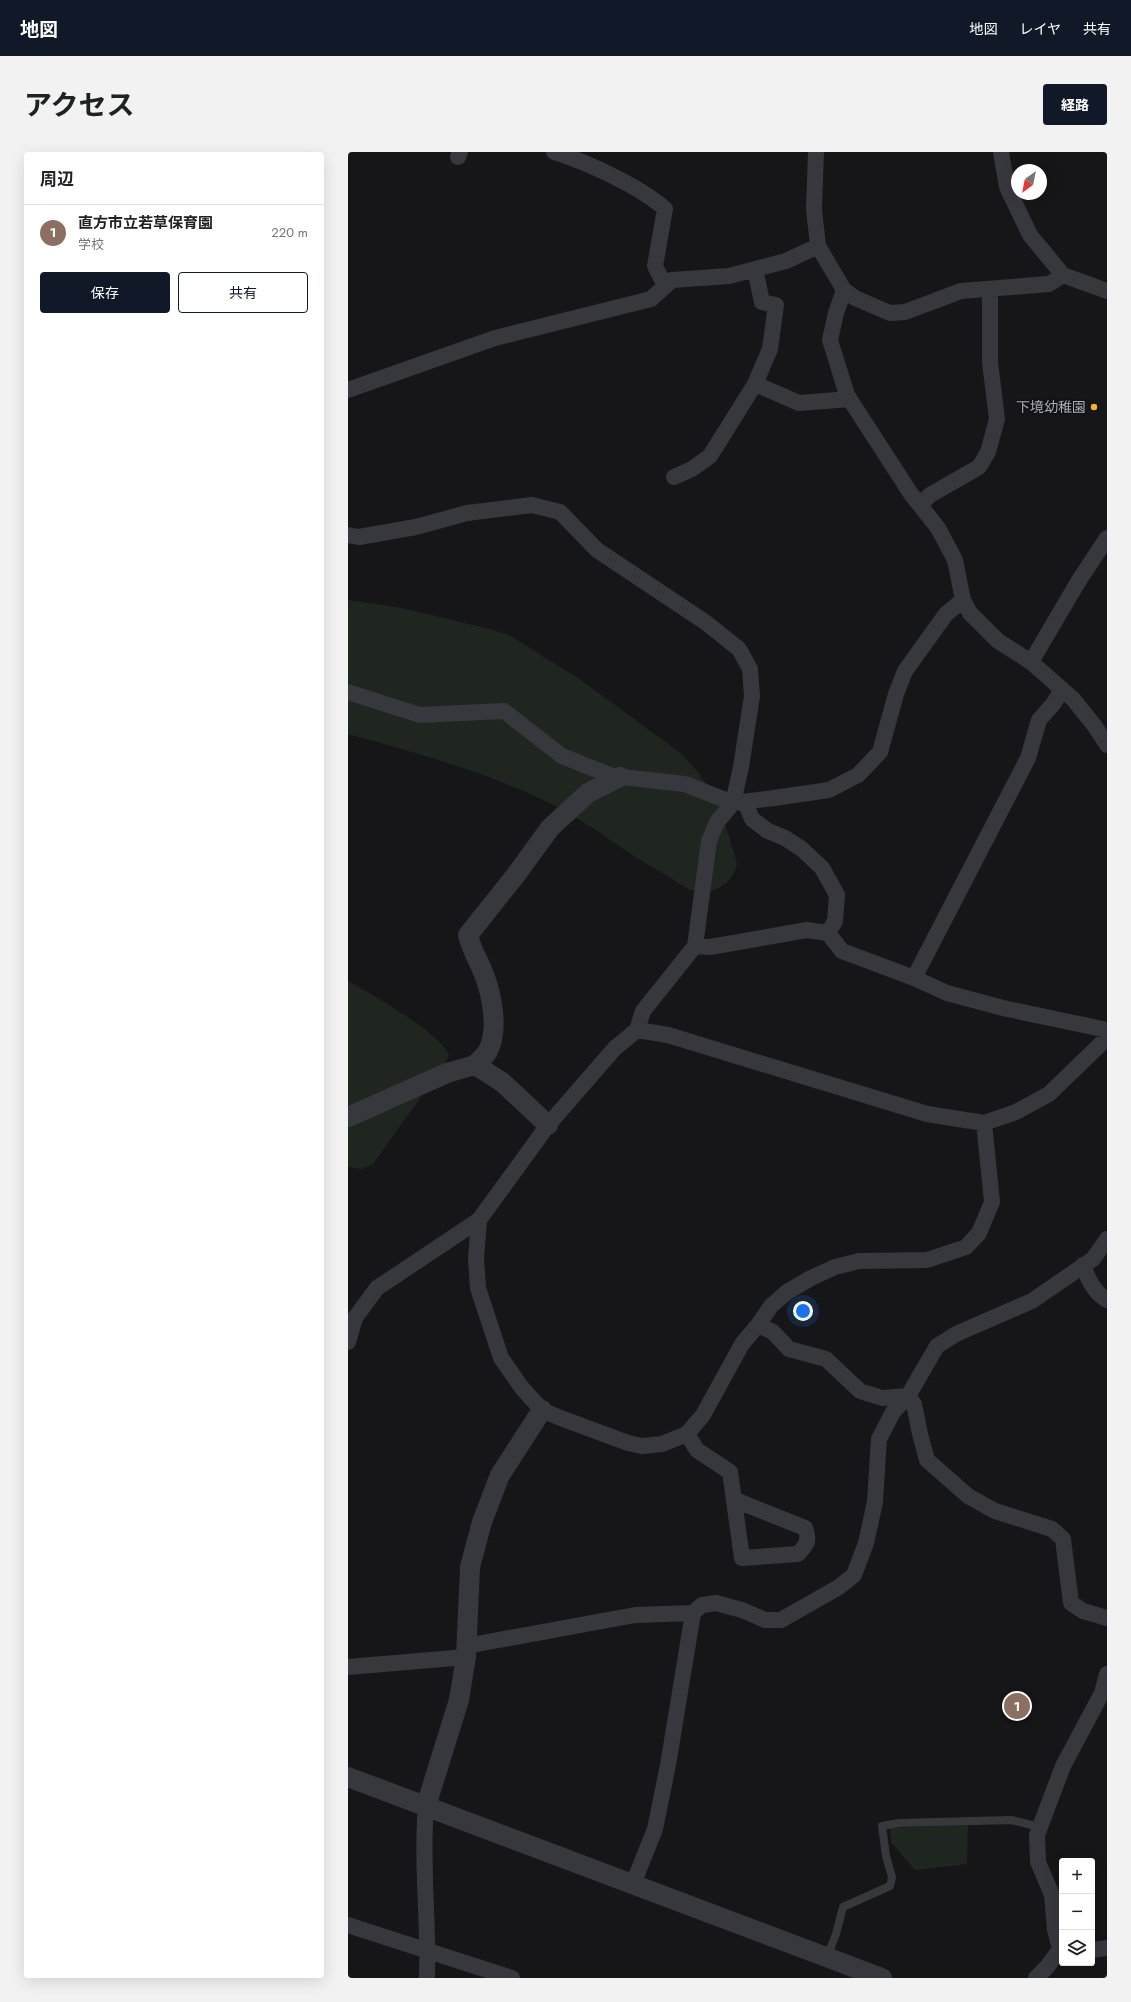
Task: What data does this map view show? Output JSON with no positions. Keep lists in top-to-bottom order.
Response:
{
  "places": ["下境幼稚園"],
  "north": "bottom left",
  "page": {
    "header": "地図",
    "nav": ["地図", "レイヤ", "共有"],
    "title": "アクセス",
    "buttons": [
      "経路",
      ["保存", "共有"]
    ],
    "heading": "周辺",
    "list": [
      {
        "mark": "1",
        "name": "直方市立若草保育園",
        "note": "学校",
        "value": "220 m"
      }
    ],
    "pins": "1",
    "map_buttons": ["+", "−"]
  }
}
